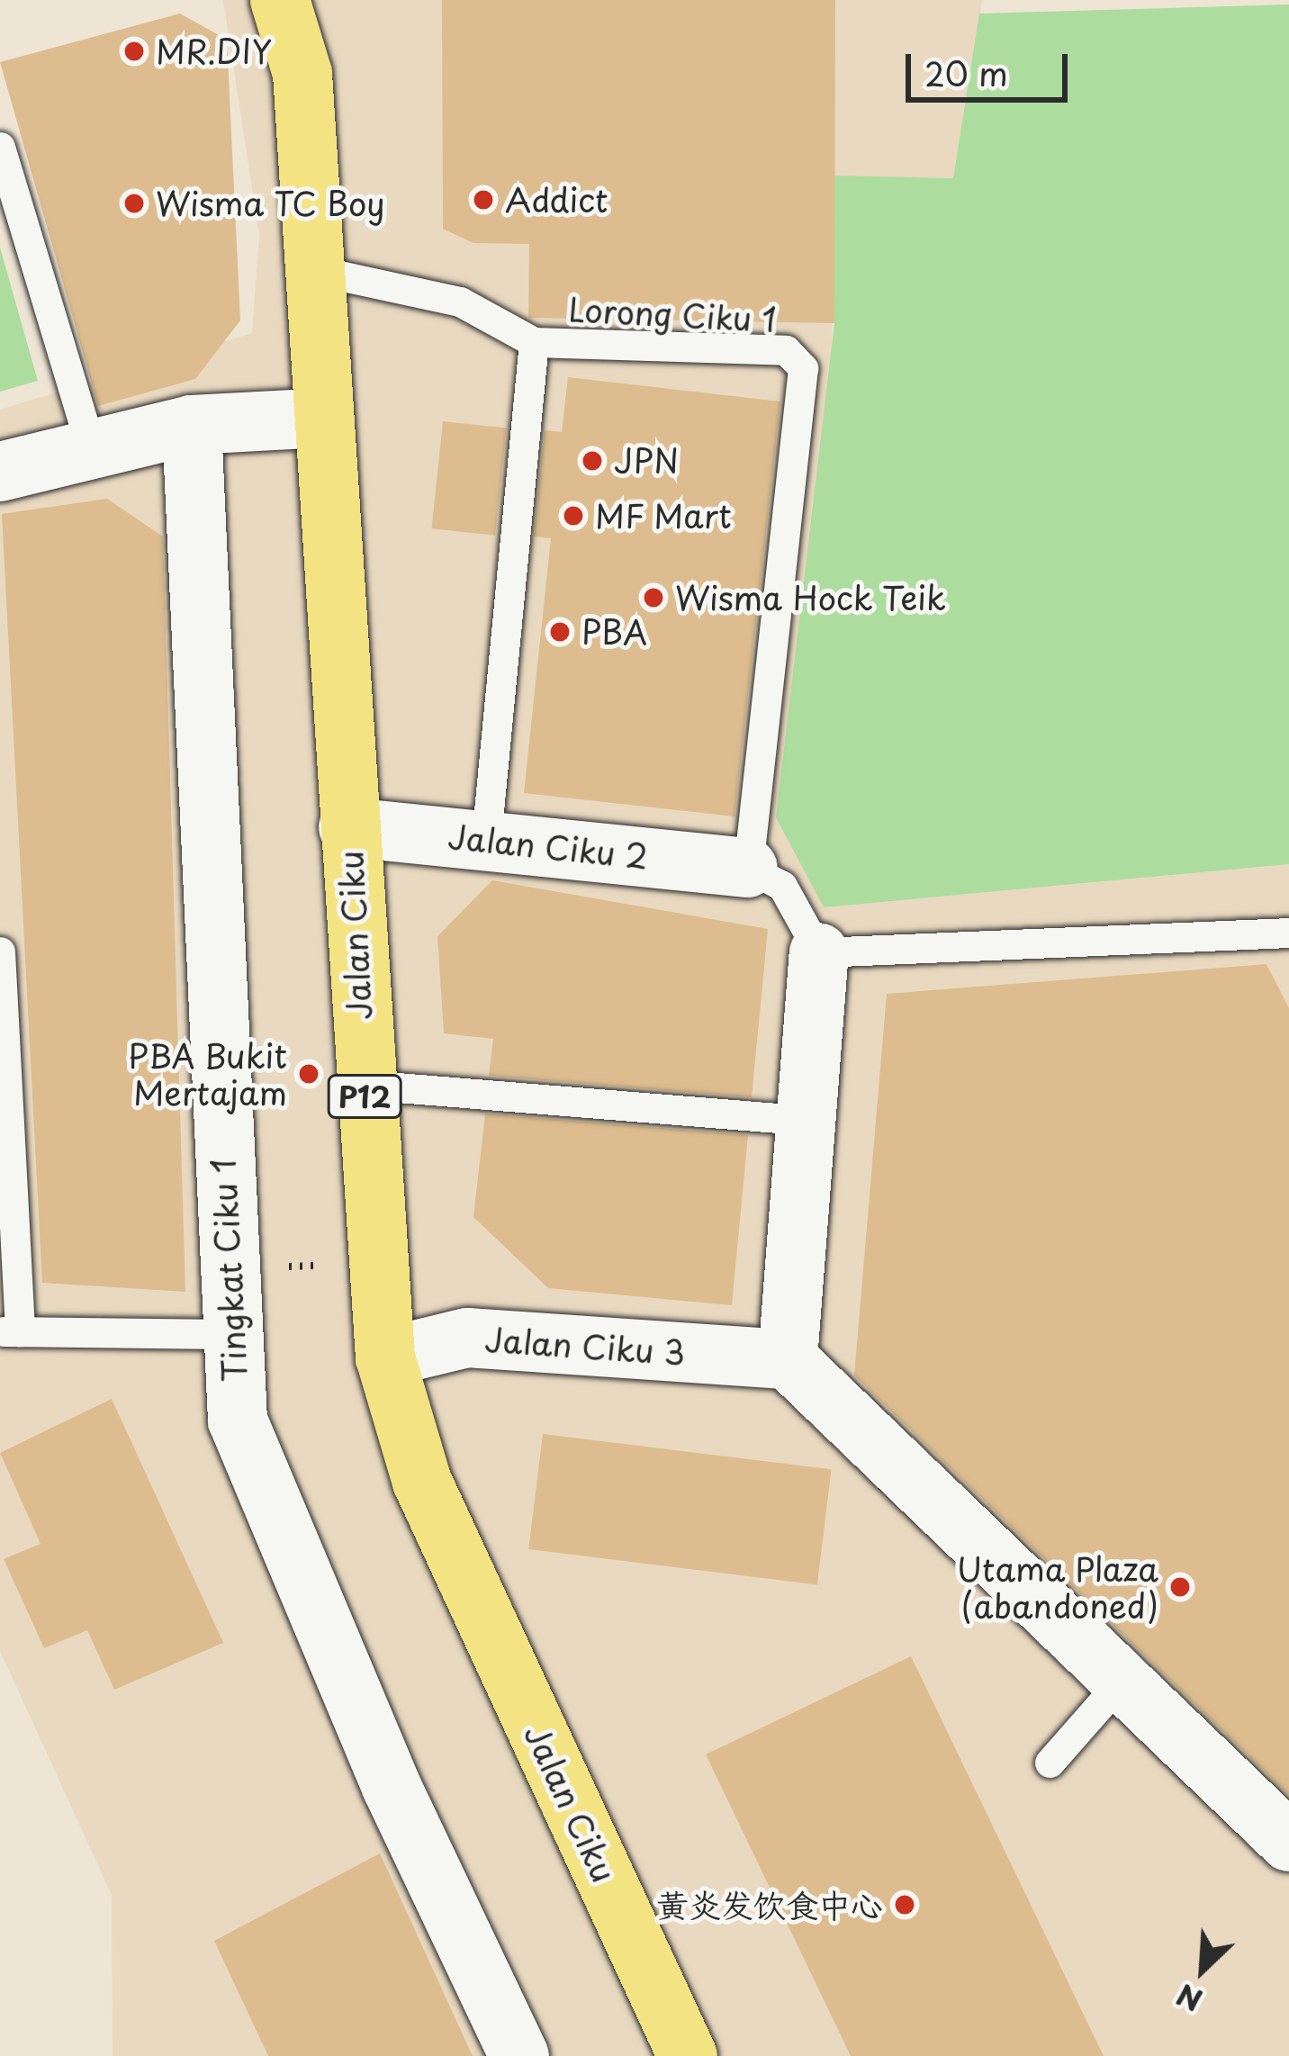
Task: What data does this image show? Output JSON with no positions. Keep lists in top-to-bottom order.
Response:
{
  "streets": {
    "main road": ["Jalan Ciku", "P12"],
    "street": ["Jalan Ciku 2", "Tingkat Ciku 1", "Jalan Ciku 3"],
    "lane": ["Lorong Ciku 1"]
  },
  "crossings": [
    ["Lorong Ciku 1", "Jalan Ciku 2"],
    ["Jalan Ciku 2", "Jalan Ciku"],
    ["Jalan Ciku", "Jalan Ciku 3"]
  ],
  "places": [
    "MR.DIY",
    "Addict",
    "Wisma TC Boy",
    "JPN",
    "MF Mart",
    "Wisma Hock Teik",
    "PBA",
    "PBA Bukit Mertajam",
    "Utama Plaza (abandoned)",
    "黄炎发饮食中心"
  ],
  "scale_bar": "20 m",
  "north": "bottom left"
}
